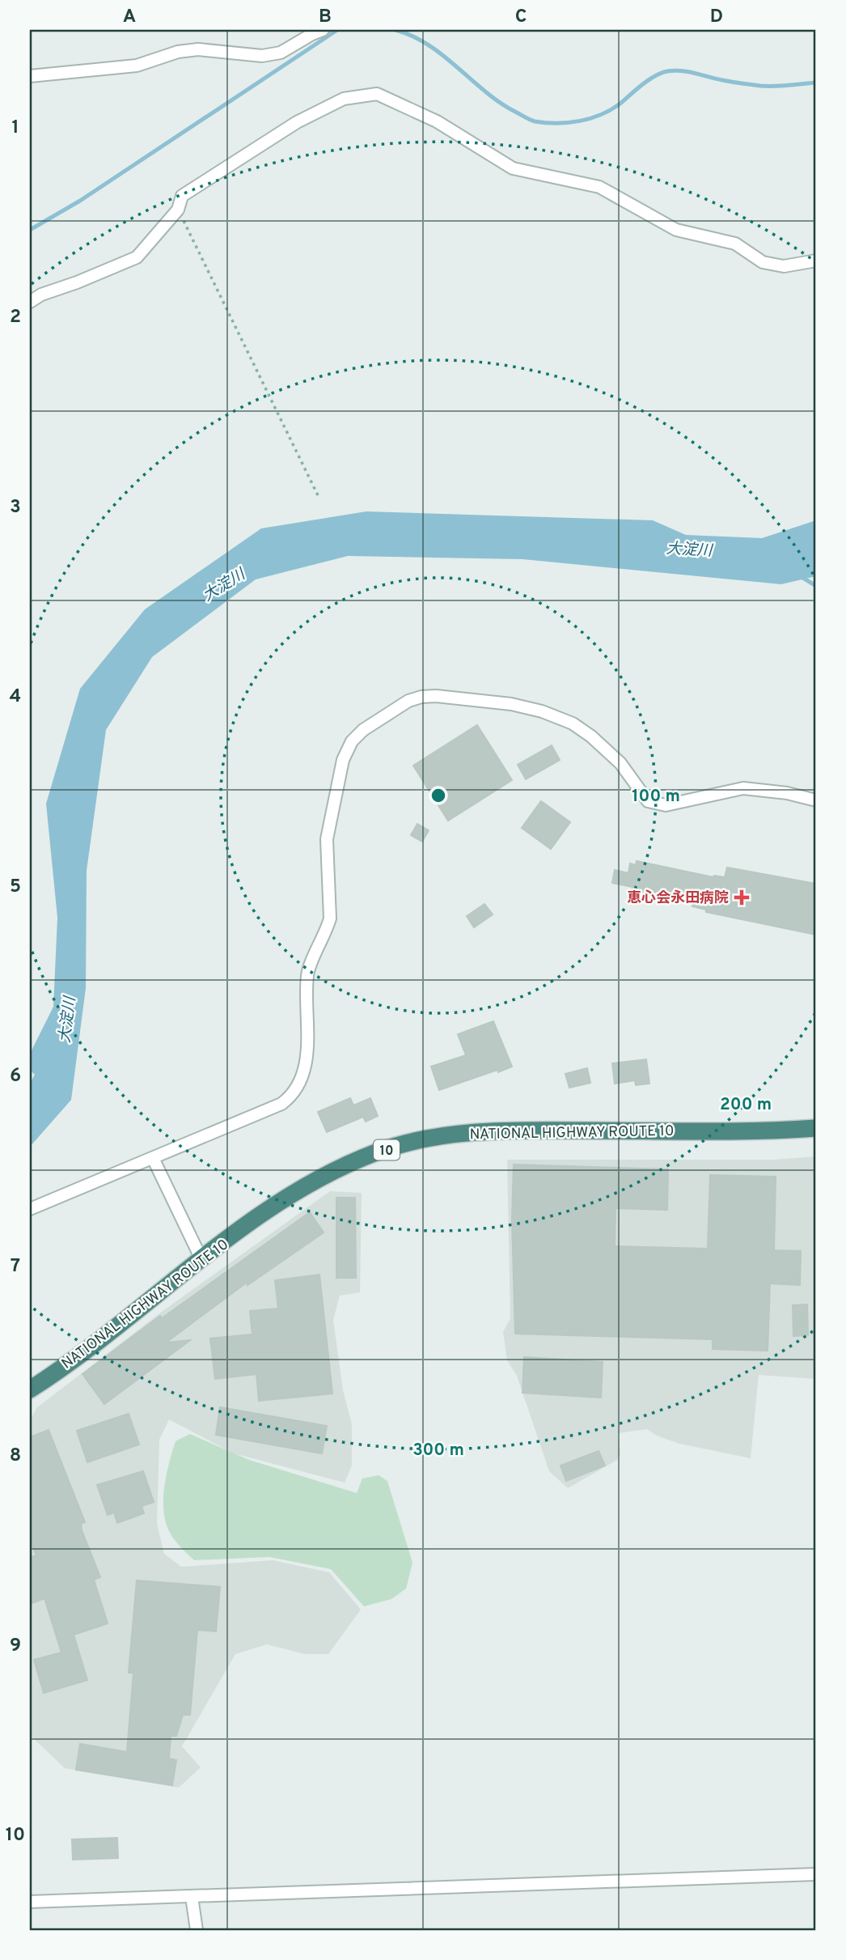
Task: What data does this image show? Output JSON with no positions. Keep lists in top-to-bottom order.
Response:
{
  "streets": {
    "highway": ["NATIONAL HIGHWAY ROUTE 10", "10"]
  },
  "water": ["大淀川"],
  "places": {
    "health": ["恵心会永田病院"]
  },
  "grid": {
    "columns": [
      "A",
      "B",
      "C",
      "D"
    ],
    "rows": [
      "1",
      "2",
      "3",
      "4",
      "5",
      "6",
      "7",
      "8",
      "9",
      "10"
    ]
  },
  "rings": ["100 m", "200 m", "300 m"]
}
